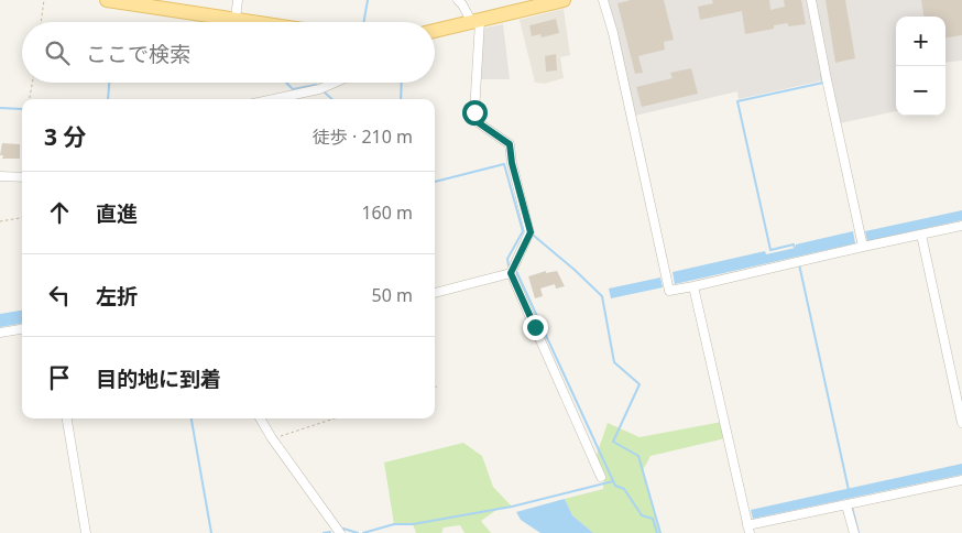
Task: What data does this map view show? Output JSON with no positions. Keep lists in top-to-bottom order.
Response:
{
  "page": {
    "map_buttons": ["+", "−"],
    "search": "ここで検索",
    "heading": ["3 分", "徒歩 · 210 m"],
    "list": [
      ["直進", "160 m"],
      ["左折", "50 m"],
      "目的地に到着"
    ]
  }
}
